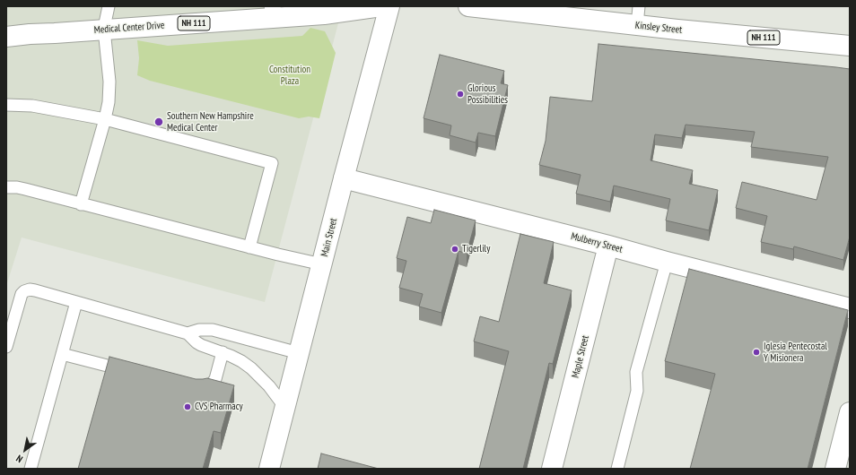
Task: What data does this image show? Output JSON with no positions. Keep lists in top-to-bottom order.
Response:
{
  "streets": {
    "main road": [
      "NH 111",
      "Medical Center Drive",
      "Kinsley Street",
      "Main Street",
      "Mulberry Street",
      "Maple Street"
    ]
  },
  "crossings": [
    ["Main Street", "Mulberry Street"],
    ["Mulberry Street", "Maple Street"]
  ],
  "parks": ["Constitution Plaza"],
  "places": [
    "Glorious Possibilities",
    "Southern New Hampshire Medical Center",
    "Tigerlily",
    "Iglesia Pentecostal Y Misionera",
    "CVS Pharmacy"
  ],
  "north": "bottom left"
}
